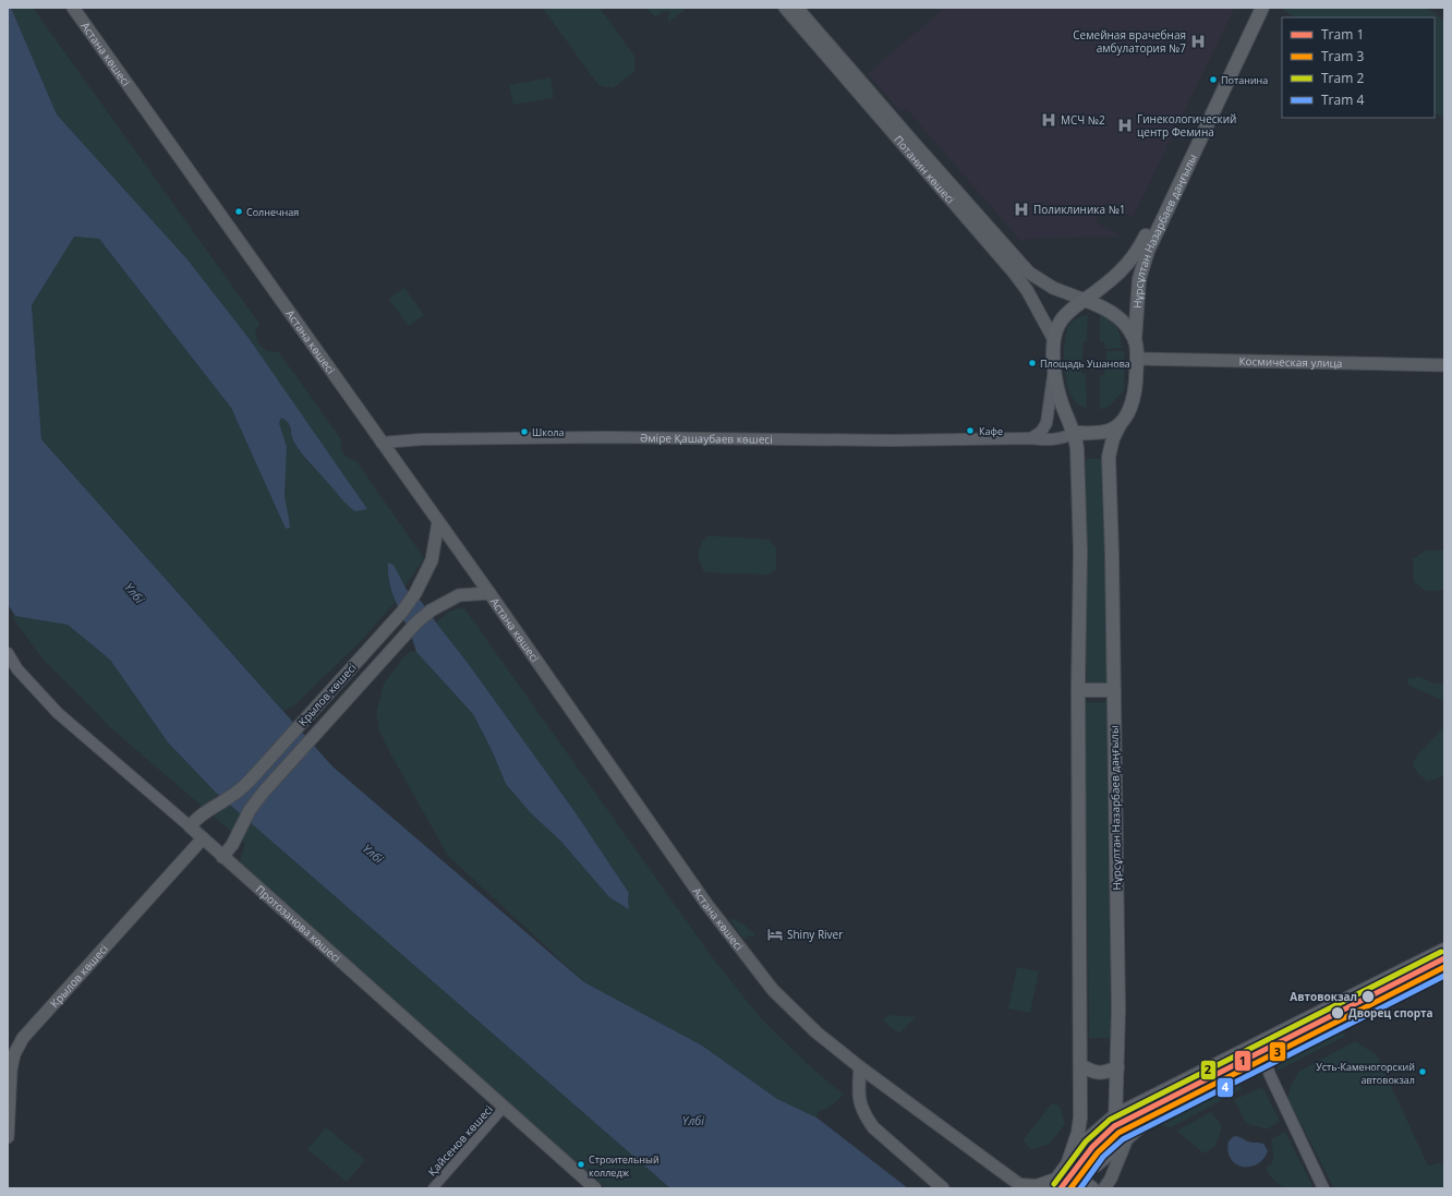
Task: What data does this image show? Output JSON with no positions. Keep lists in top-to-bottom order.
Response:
{
  "streets": {
    "main road": [
      "Астана көшесі",
      "Потанин көшесі",
      "Нұрсұлтан Назарбаев даңғылы",
      "Космическая улица",
      "Крылов көшесі",
      "Протозанова көшесі"
    ],
    "street": ["Әміре Қашаубаев көшесі", "Қайсенов көшесі"]
  },
  "crossings": [
    ["Астана көшесі", "Әміре Қашаубаев көшесі"],
    ["Астана көшесі", "Крылов көшесі"],
    ["Потанин көшесі", "Нұрсұлтан Назарбаев даңғылы"],
    ["Потанин көшесі", "Космическая улица"],
    ["Потанин көшесі", "Әміре Қашаубаев көшесі"],
    ["Нұрсұлтан Назарбаев даңғылы", "Космическая улица"],
    ["Нұрсұлтан Назарбаев даңғылы", "Әміре Қашаубаев көшесі"],
    ["Космическая улица", "Әміре Қашаубаев көшесі"],
    ["Крылов көшесі", "Протозанова көшесі"],
    ["Протозанова көшесі", "Қайсенов көшесі"]
  ],
  "water": ["Үлбі"],
  "places": {
    "hospital": [
      "Семейная врачебная амбулатория №7",
      "МСЧ №2",
      "Гинекологический центр Фемина",
      "Поликлиника №1"
    ],
    "other": [
      "Потанина",
      "Солнечная",
      "Площадь Ушанова",
      "Кафе",
      "Школа",
      "Автовокзал",
      "Дворец спорта",
      "Усть-Каменогорский автовокзал",
      "Строительный колледж"
    ],
    "hotel": ["Shiny River"]
  },
  "lines": [
    "tram line 2",
    "tram line 1",
    "tram line 3",
    "tram line 4"
  ],
  "legend": [
    "Tram 1",
    "Tram 3",
    "Tram 2",
    "Tram 4"
  ]
}
